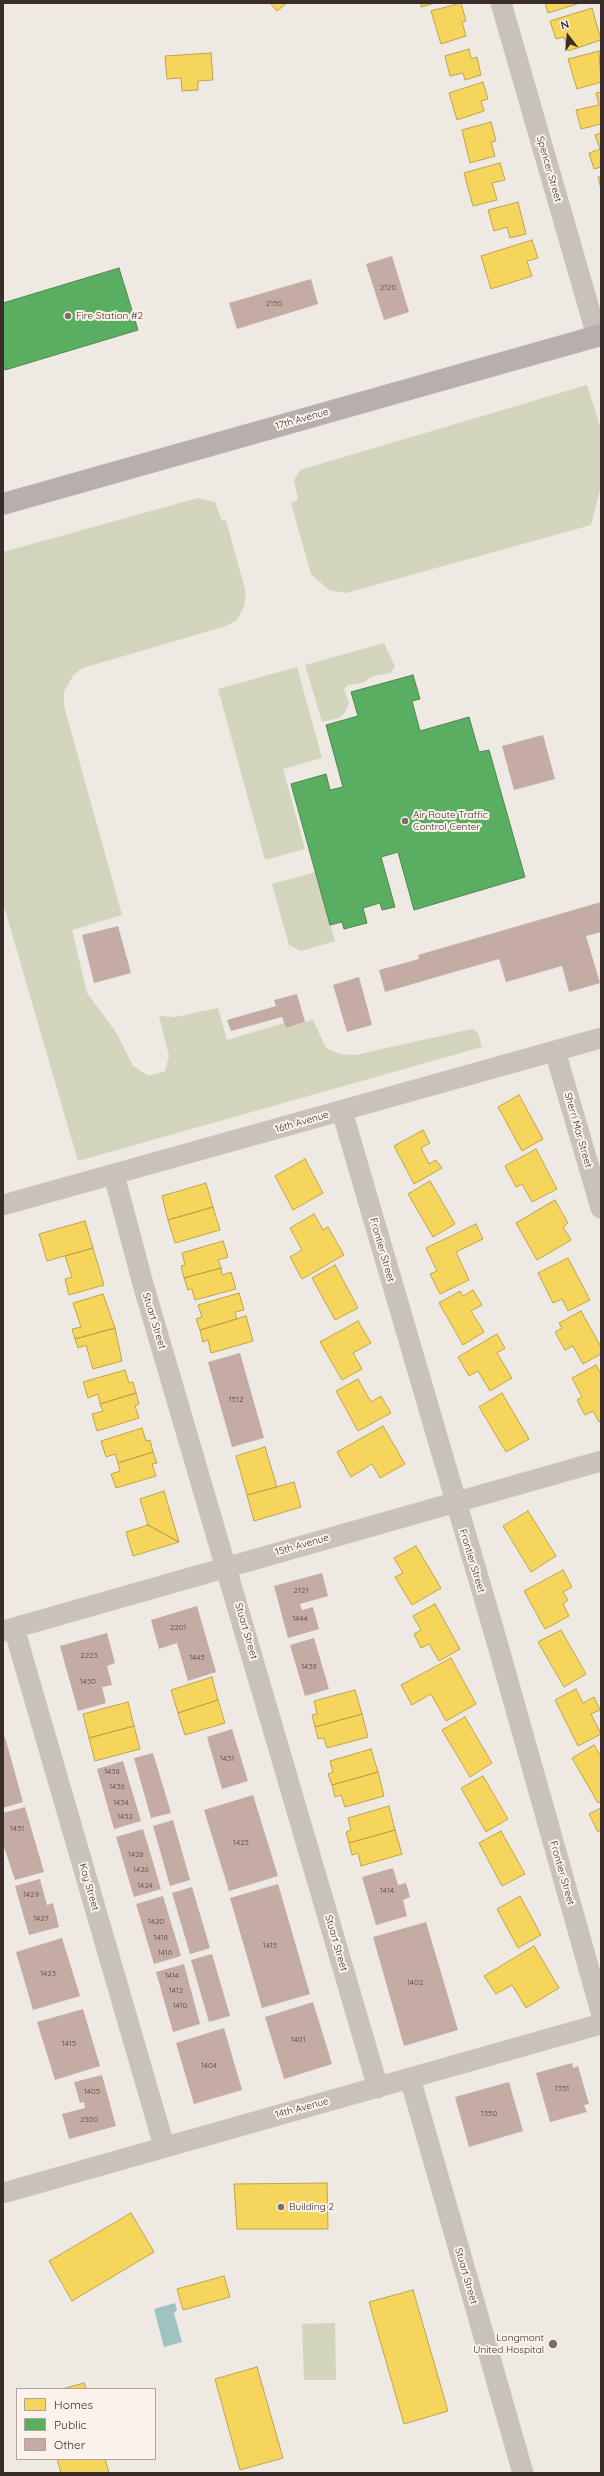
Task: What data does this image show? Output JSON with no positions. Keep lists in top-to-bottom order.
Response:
{
  "streets": {
    "main road": ["17th Avenue"],
    "street": [
      "Spencer Street",
      "16th Avenue",
      "Sherri Mar Street",
      "Frontier Street",
      "Stuart Street",
      "15th Avenue",
      "Kay Street",
      "14th Avenue"
    ]
  },
  "crossings": [
    ["Spencer Street", "17th Avenue"],
    ["16th Avenue", "Sherri Mar Street"],
    ["16th Avenue", "Frontier Street"],
    ["16th Avenue", "Stuart Street"],
    ["Frontier Street", "15th Avenue"],
    ["Stuart Street", "15th Avenue"],
    ["Stuart Street", "14th Avenue"],
    ["15th Avenue", "Kay Street"],
    ["Kay Street", "14th Avenue"]
  ],
  "places": [
    "Fire Station #2",
    "Air Route Traffic Control Center",
    "Building 2",
    "Longmont United Hospital"
  ],
  "house_numbers": [
    "2120",
    "2150",
    "1512",
    "2121",
    "1444",
    "2201",
    "2223",
    "1445",
    "1438",
    "1450",
    "1431",
    "1438",
    "1436",
    "1434",
    "1432",
    "1431",
    "1425",
    "1428",
    "1426",
    "1424",
    "1414",
    "1429",
    "1427",
    "1420",
    "1418",
    "1415",
    "1416",
    "1423",
    "1414",
    "1402",
    "1412",
    "1410",
    "1401",
    "1415",
    "1404",
    "1351",
    "1405",
    "1350",
    "2300"
  ],
  "legend": ["Homes", "Public", "Other"],
  "north": "top"
}
